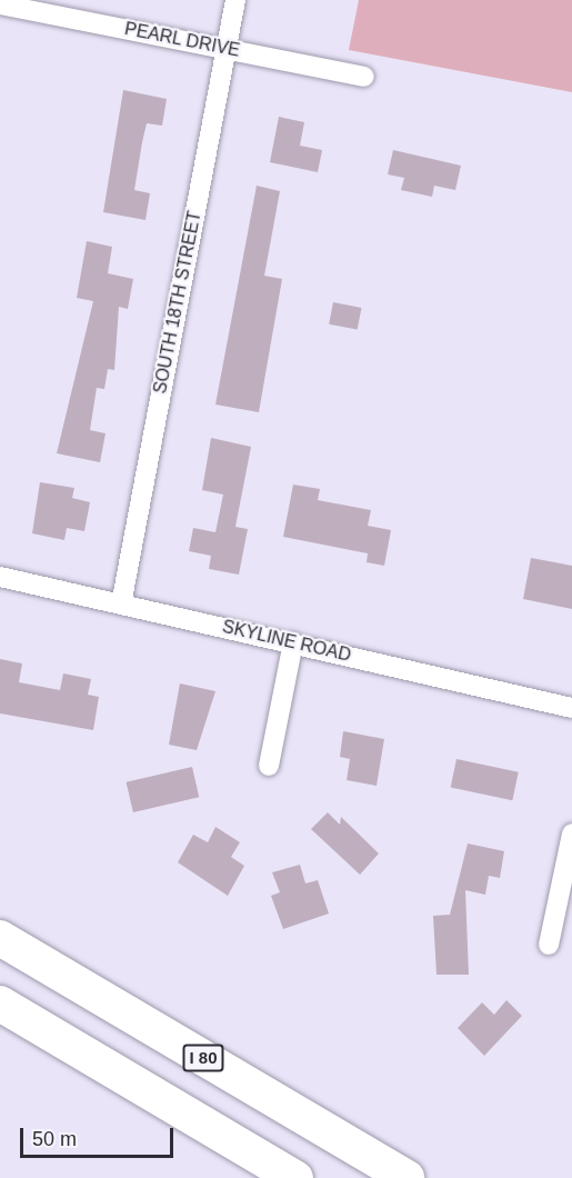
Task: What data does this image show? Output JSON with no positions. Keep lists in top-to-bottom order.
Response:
{
  "streets": {
    "highway": ["I 80"],
    "street": ["PEARL DRIVE", "SOUTH 18TH STREET", "SKYLINE ROAD"]
  },
  "crossings": [
    ["PEARL DRIVE", "SOUTH 18TH STREET"],
    ["SOUTH 18TH STREET", "SKYLINE ROAD"]
  ],
  "scale_bar": "50 m"
}
